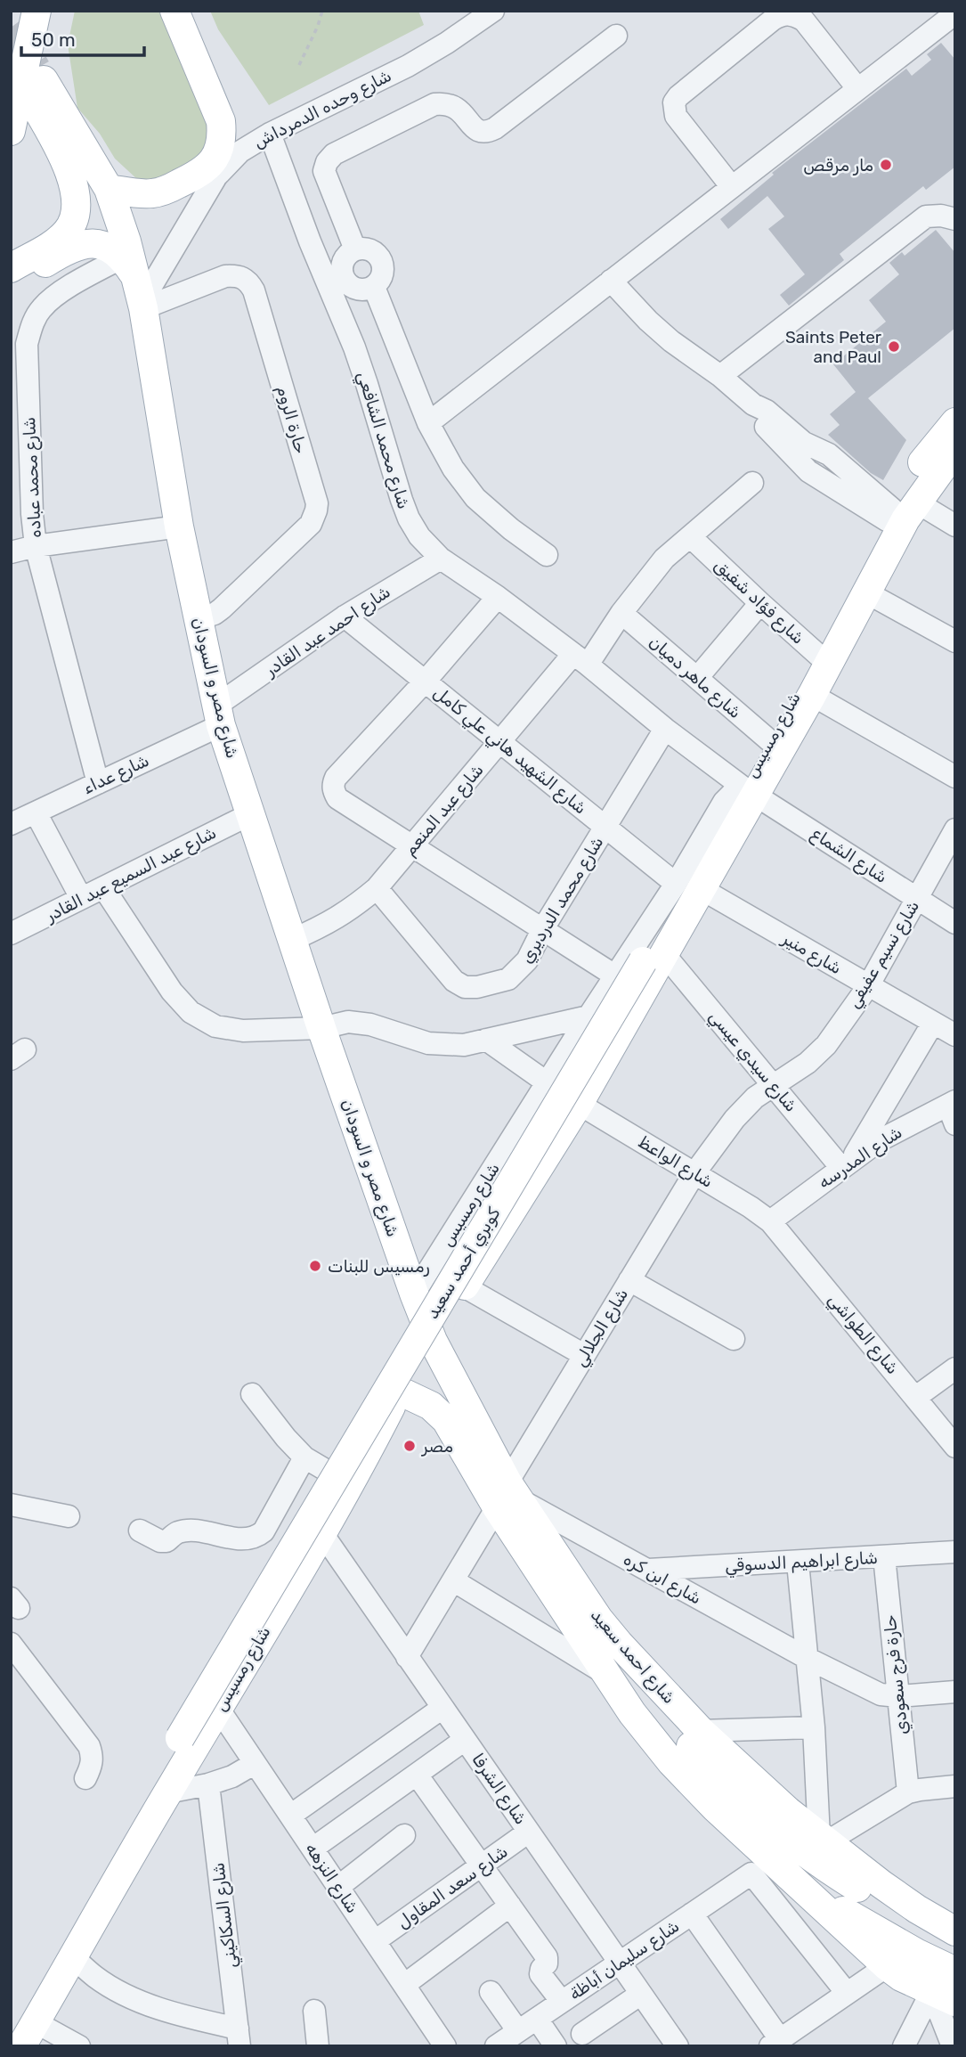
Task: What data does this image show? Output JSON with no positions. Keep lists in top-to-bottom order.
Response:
{
  "streets": {
    "main road": [
      "شارع مصر و السودان",
      "شارع رمسيس",
      "كوبري أحمد سعيد",
      "شارع احمد سعيد"
    ],
    "street": [
      "شارع وحده الدمرداش",
      "حارة الروم",
      "شارع محمد الشافعي",
      "شارع محمد عباده",
      "شارع فؤاد شفيق",
      "شارع احمد عبد القادر",
      "شارع ماهر دميان",
      "شارع الشهيد هاني علي كامل",
      "شارع عداء",
      "شارع عبد المنعم",
      "شارع الشماع",
      "شارع عبد السميع عبد القادر",
      "شارع محمد الدرديري",
      "شارع منير",
      "شارع نسيم عفيفي",
      "شارع سيدي عيسي",
      "شارع المدرسه",
      "شارع الواعظ",
      "شارع الجلالي",
      "شارع الطواشي",
      "شارع ابراهيم الدسوقي",
      "شارع ابن كره",
      "حارة فرج سعودي",
      "شارع الشرفا",
      "شارع النزهه",
      "شارع سعد المقاول",
      "شارع السكاكيني",
      "شارع سليمان أباظة"
    ]
  },
  "crossings": [
    ["شارع وحده الدمرداش", "حارة الروم"],
    ["شارع وحده الدمرداش", "شارع محمد الشافعي"],
    ["شارع وحده الدمرداش", "شارع محمد عباده"],
    ["شارع وحده الدمرداش", "شارع مصر و السودان"],
    ["حارة الروم", "شارع محمد عباده"],
    ["حارة الروم", "شارع مصر و السودان"],
    ["شارع محمد الشافعي", "شارع احمد عبد القادر"],
    ["شارع محمد الشافعي", "شارع رمسيس"],
    ["شارع محمد الشافعي", "شارع عبد المنعم"],
    ["شارع محمد الشافعي", "شارع الشماع"],
    ["شارع محمد الشافعي", "شارع محمد الدرديري"],
    ["شارع محمد الشافعي", "كوبري أحمد سعيد"],
    ["شارع محمد عباده", "شارع مصر و السودان"],
    ["شارع محمد عباده", "شارع عداء"],
    ["شارع فؤاد شفيق", "شارع رمسيس"],
    ["شارع فؤاد شفيق", "شارع عبد المنعم"],
    ["شارع احمد عبد القادر", "شارع مصر و السودان"],
    ["شارع احمد عبد القادر", "شارع الشهيد هاني علي كامل"],
    ["شارع احمد عبد القادر", "شارع عداء"],
    ["شارع ماهر دميان", "شارع رمسيس"],
    ["شارع ماهر دميان", "شارع عبد المنعم"],
    ["شارع مصر و السودان", "شارع رمسيس"],
    ["شارع مصر و السودان", "شارع عداء"],
    ["شارع مصر و السودان", "شارع عبد المنعم"],
    ["شارع مصر و السودان", "شارع عبد السميع عبد القادر"],
    ["شارع مصر و السودان", "شارع احمد سعيد"],
    ["شارع رمسيس", "شارع الشهيد هاني علي كامل"],
    ["شارع رمسيس", "شارع الشماع"],
    ["شارع رمسيس", "شارع منير"],
    ["شارع رمسيس", "شارع سيدي عيسي"],
    ["شارع رمسيس", "شارع الواعظ"],
    ["شارع رمسيس", "كوبري أحمد سعيد"],
    ["شارع رمسيس", "شارع احمد سعيد"],
    ["شارع رمسيس", "شارع الشرفا"],
    ["شارع رمسيس", "شارع النزهه"],
    ["شارع الشهيد هاني علي كامل", "شارع عبد المنعم"],
    ["شارع الشهيد هاني علي كامل", "شارع محمد الدرديري"],
    ["شارع الشهيد هاني علي كامل", "شارع منير"],
    ["شارع عبد المنعم", "شارع محمد الدرديري"],
    ["شارع الشماع", "شارع نسيم عفيفي"],
    ["شارع الشماع", "كوبري أحمد سعيد"],
    ["شارع منير", "شارع نسيم عفيفي"],
    ["شارع نسيم عفيفي", "شارع سيدي عيسي"],
    ["شارع نسيم عفيفي", "شارع الواعظ"],
    ["شارع نسيم عفيفي", "شارع الجلالي"],
    ["شارع سيدي عيسي", "شارع المدرسه"],
    ["شارع سيدي عيسي", "كوبري أحمد سعيد"],
    ["شارع المدرسه", "شارع الواعظ"],
    ["شارع المدرسه", "شارع الطواشي"],
    ["شارع الواعظ", "شارع الجلالي"],
    ["شارع الواعظ", "شارع الطواشي"],
    ["شارع الجلالي", "شارع ابن كره"],
    ["شارع الجلالي", "شارع احمد سعيد"],
    ["شارع الجلالي", "شارع الشرفا"],
    ["شارع ابراهيم الدسوقي", "شارع ابن كره"],
    ["شارع ابراهيم الدسوقي", "حارة فرج سعودي"],
    ["شارع ابن كره", "شارع احمد سعيد"],
    ["شارع ابن كره", "حارة فرج سعودي"],
    ["شارع الشرفا", "شارع سعد المقاول"],
    ["شارع الشرفا", "شارع سليمان أباظة"],
    ["شارع النزهه", "شارع سعد المقاول"]
  ],
  "places": [
    "مار مرقص",
    "Saints Peter and Paul",
    "رمسيس للبنات",
    "مصر"
  ],
  "scale_bar": "50 m"
}
